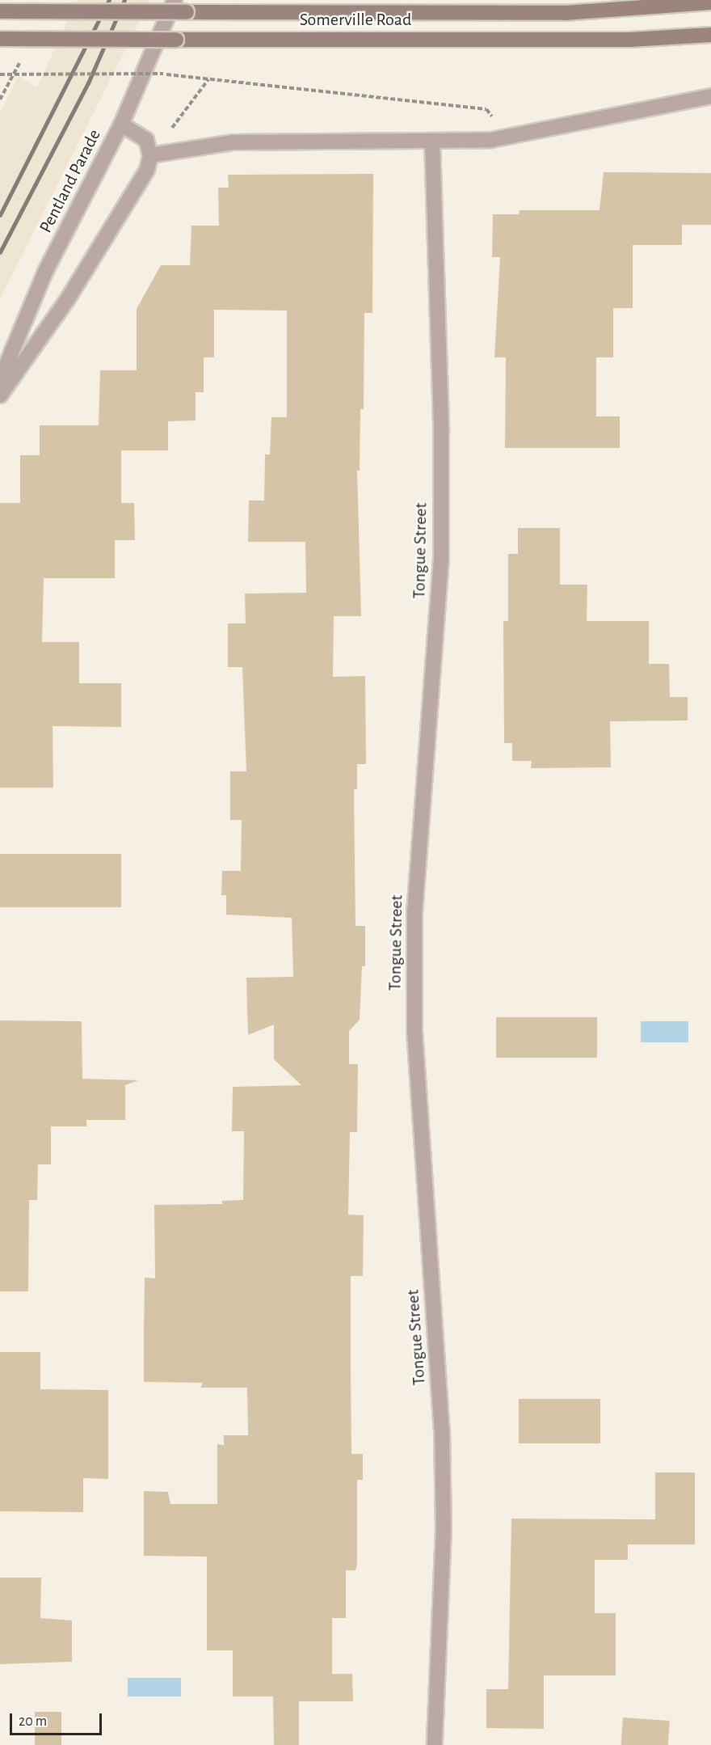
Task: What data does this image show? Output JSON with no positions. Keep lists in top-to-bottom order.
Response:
{
  "streets": {
    "main road": ["Somerville Road"],
    "street": ["Pentland Parade", "Tongue Street"]
  },
  "scale_bar": "20 m"
}
